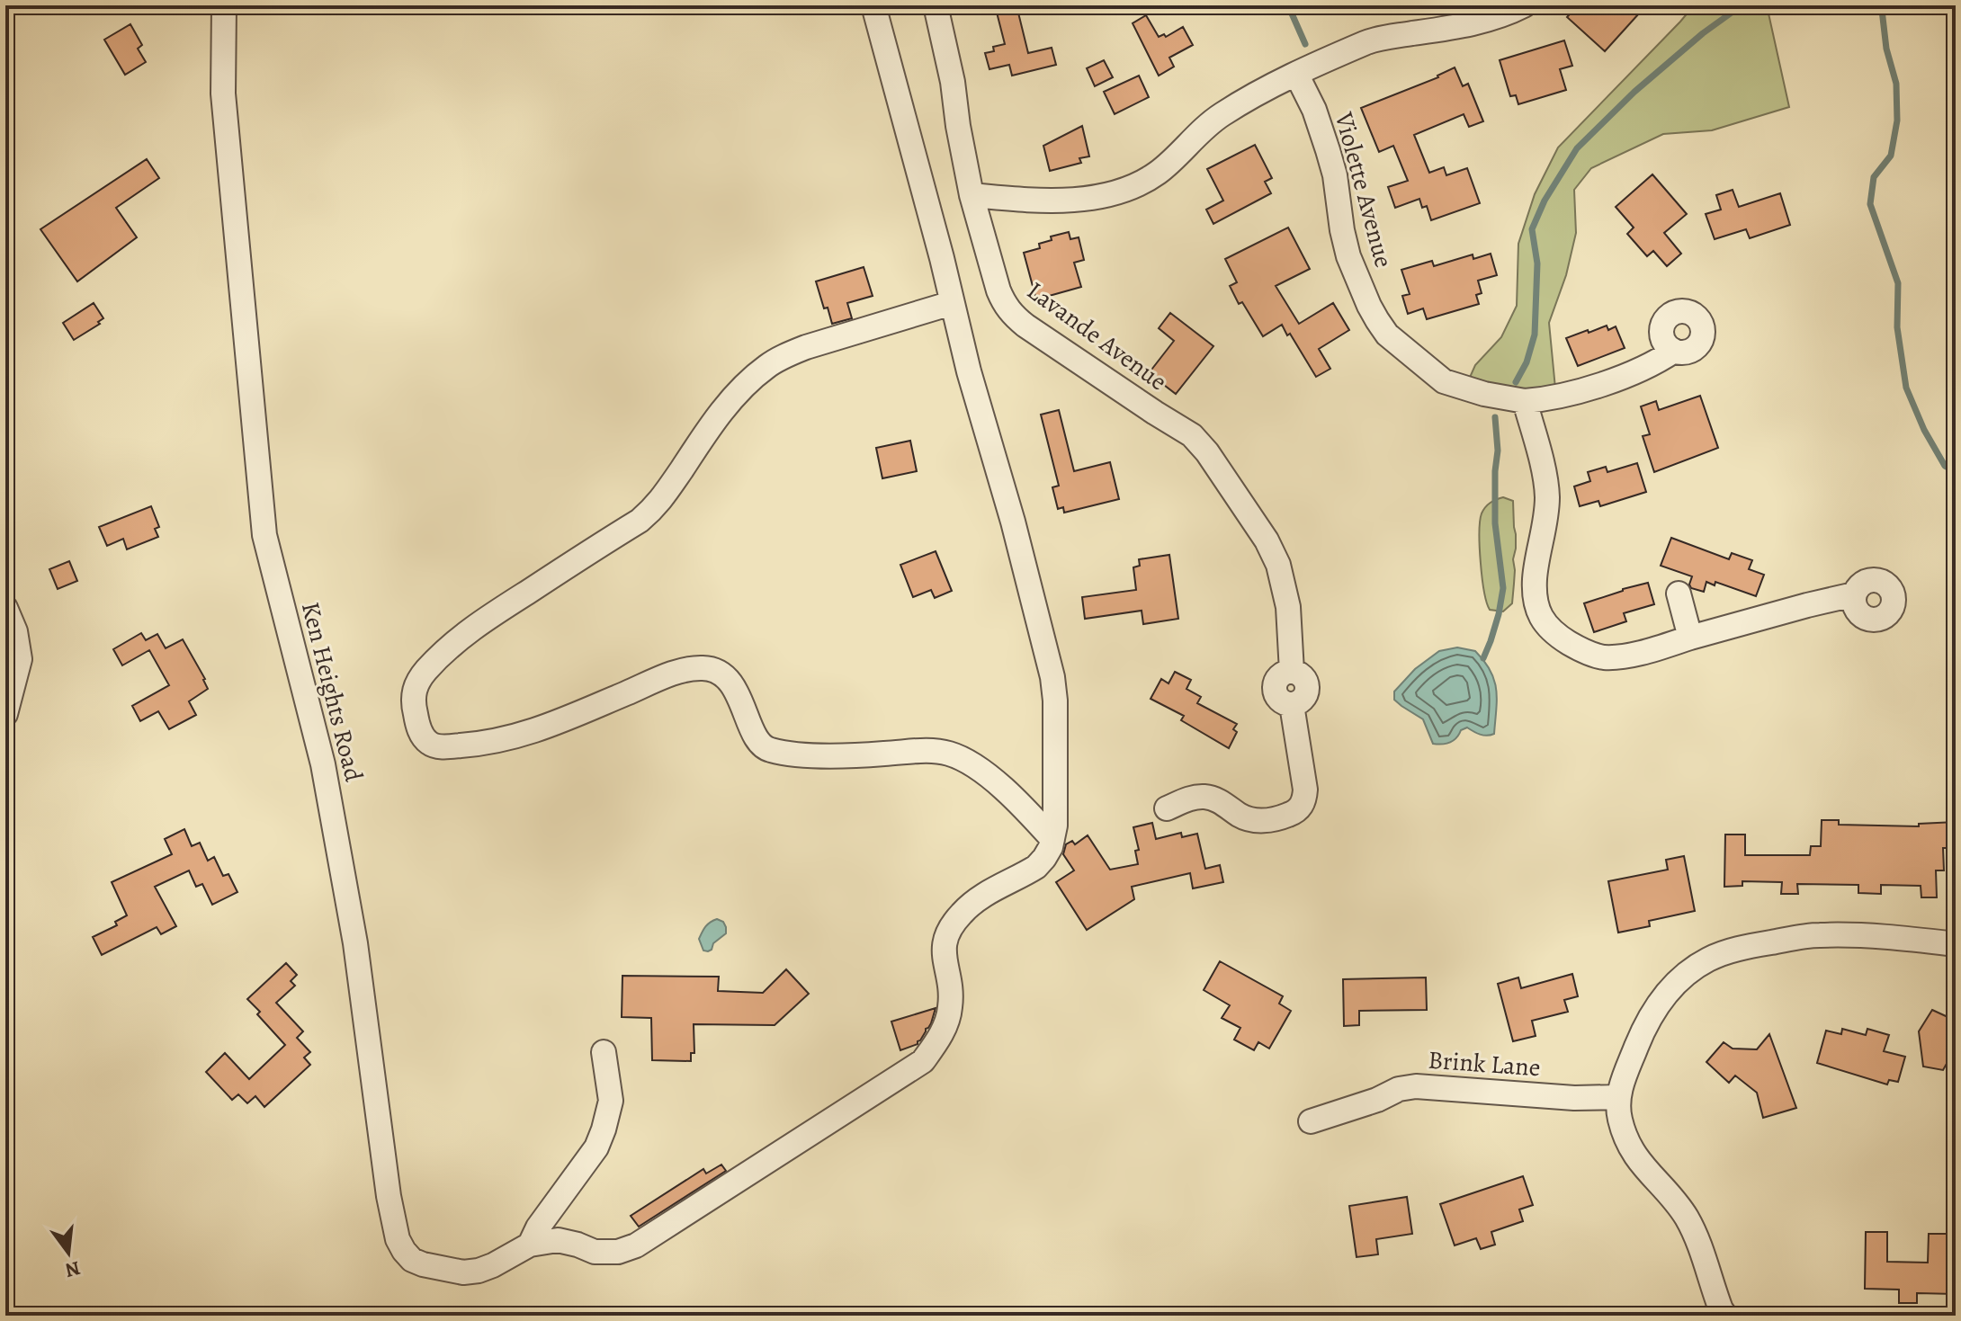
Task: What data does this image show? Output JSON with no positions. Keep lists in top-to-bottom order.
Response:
{
  "streets": {
    "street": [
      "Violette Avenue",
      "Lavande Avenue",
      "Ken Heights Road",
      "Brink Lane"
    ]
  },
  "north": "bottom"
}
